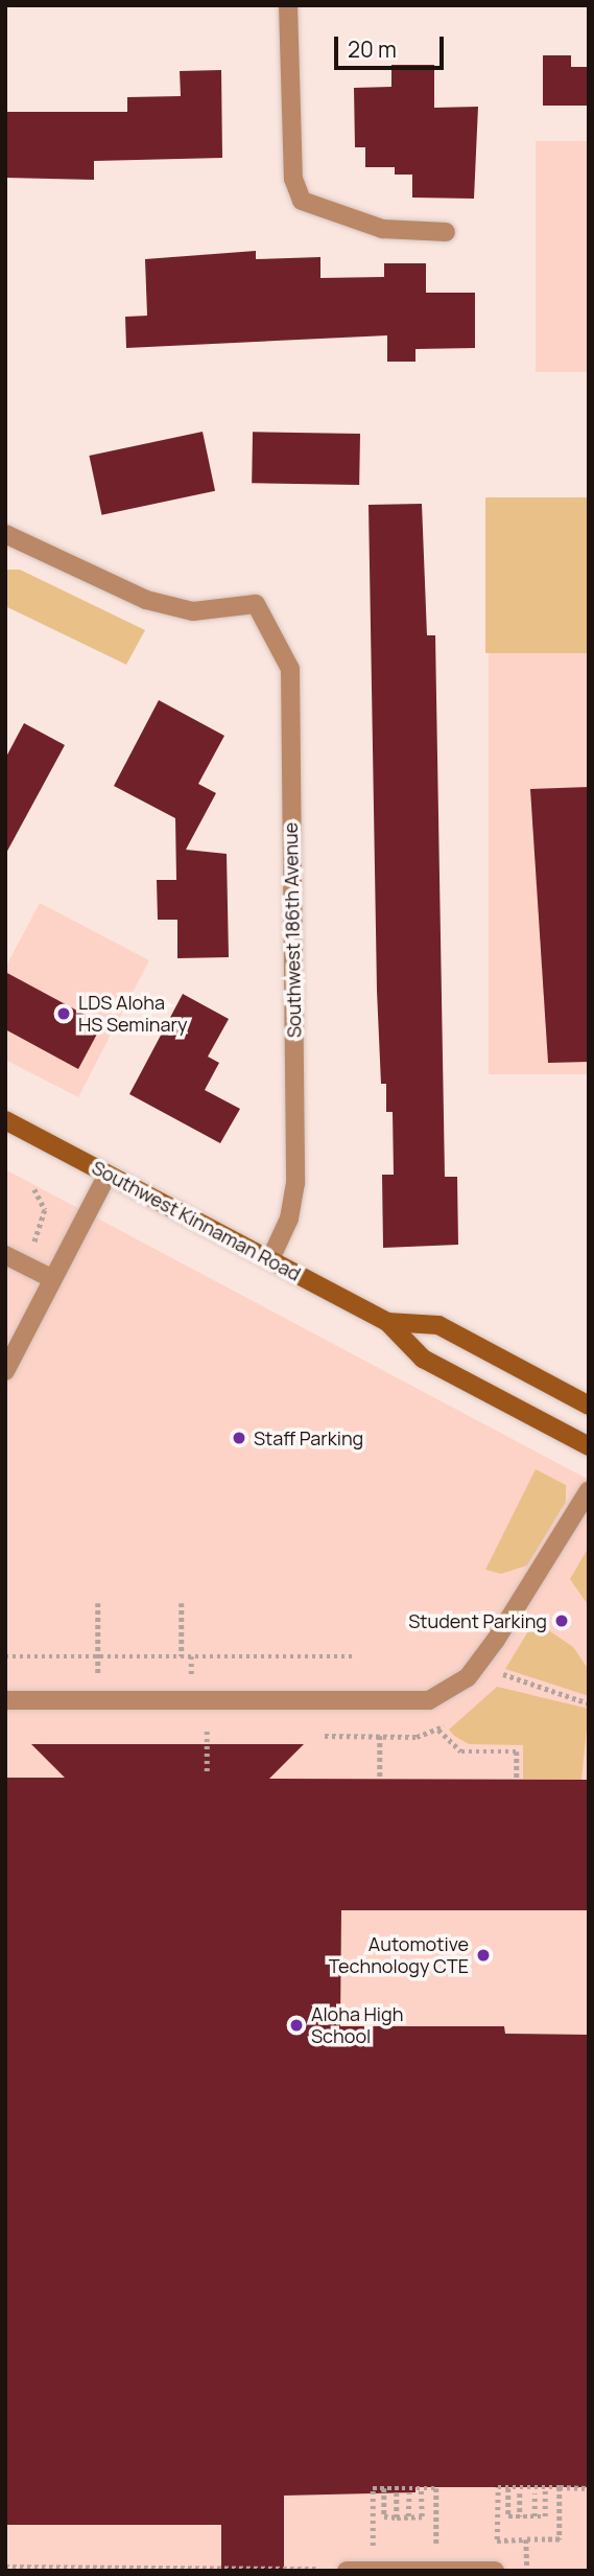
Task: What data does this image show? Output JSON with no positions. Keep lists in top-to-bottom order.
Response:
{
  "streets": {
    "main road": ["Southwest Kinnaman Road"],
    "street": ["Southwest 186th Avenue"]
  },
  "crossings": [
    ["Southwest 186th Avenue", "Southwest Kinnaman Road"]
  ],
  "places": [
    "LDS Aloha HS Seminary",
    "Staff Parking",
    "Student Parking",
    "Automotive Technology CTE",
    "Aloha High School"
  ],
  "scale_bar": "20 m"
}
